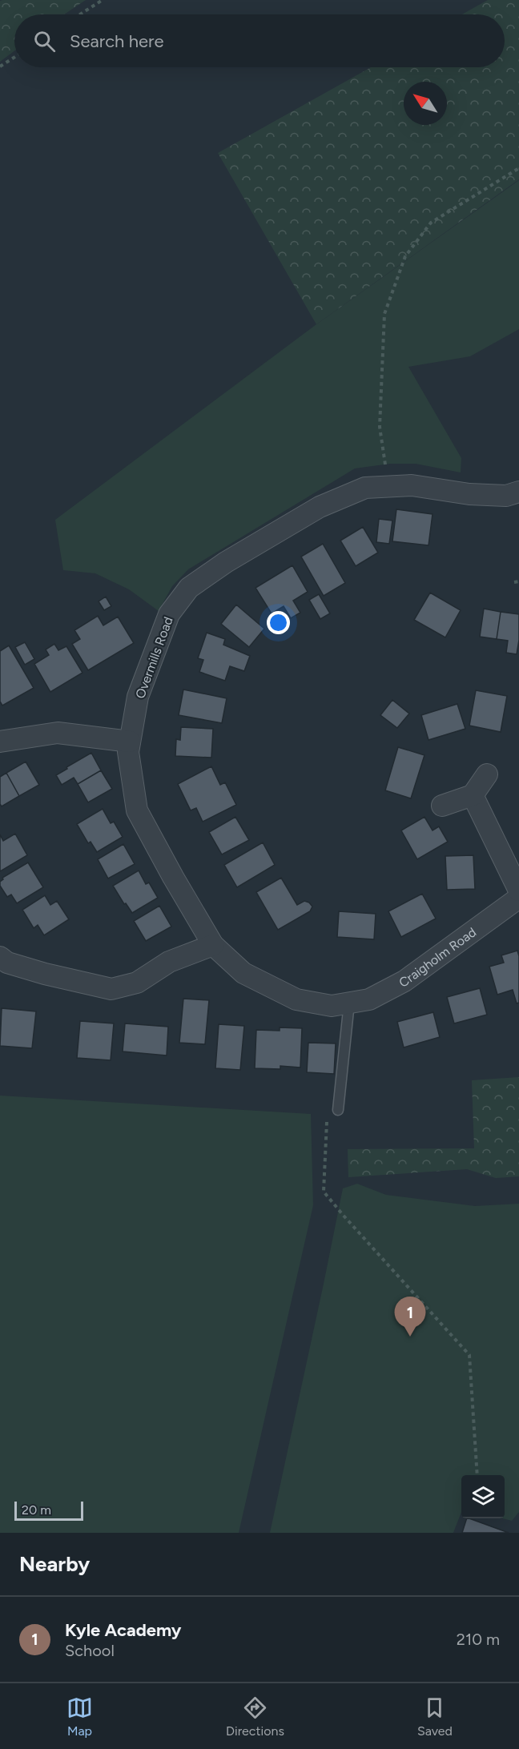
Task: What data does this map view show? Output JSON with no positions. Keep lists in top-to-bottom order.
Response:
{
  "streets": {
    "street": ["Overmills Road", "Craigholm Road"]
  },
  "crossings": [
    ["Overmills Road", "Craigholm Road"]
  ],
  "scale_bar": "20 m",
  "north": "top left",
  "page": {
    "search": "Search here",
    "pins": "1",
    "scale": "20 m",
    "heading": "Nearby",
    "list": [
      {
        "mark": "1",
        "name": "Kyle Academy",
        "note": "School",
        "value": "210 m"
      }
    ],
    "nav": ["Map", "Directions", "Saved"]
  }
}
